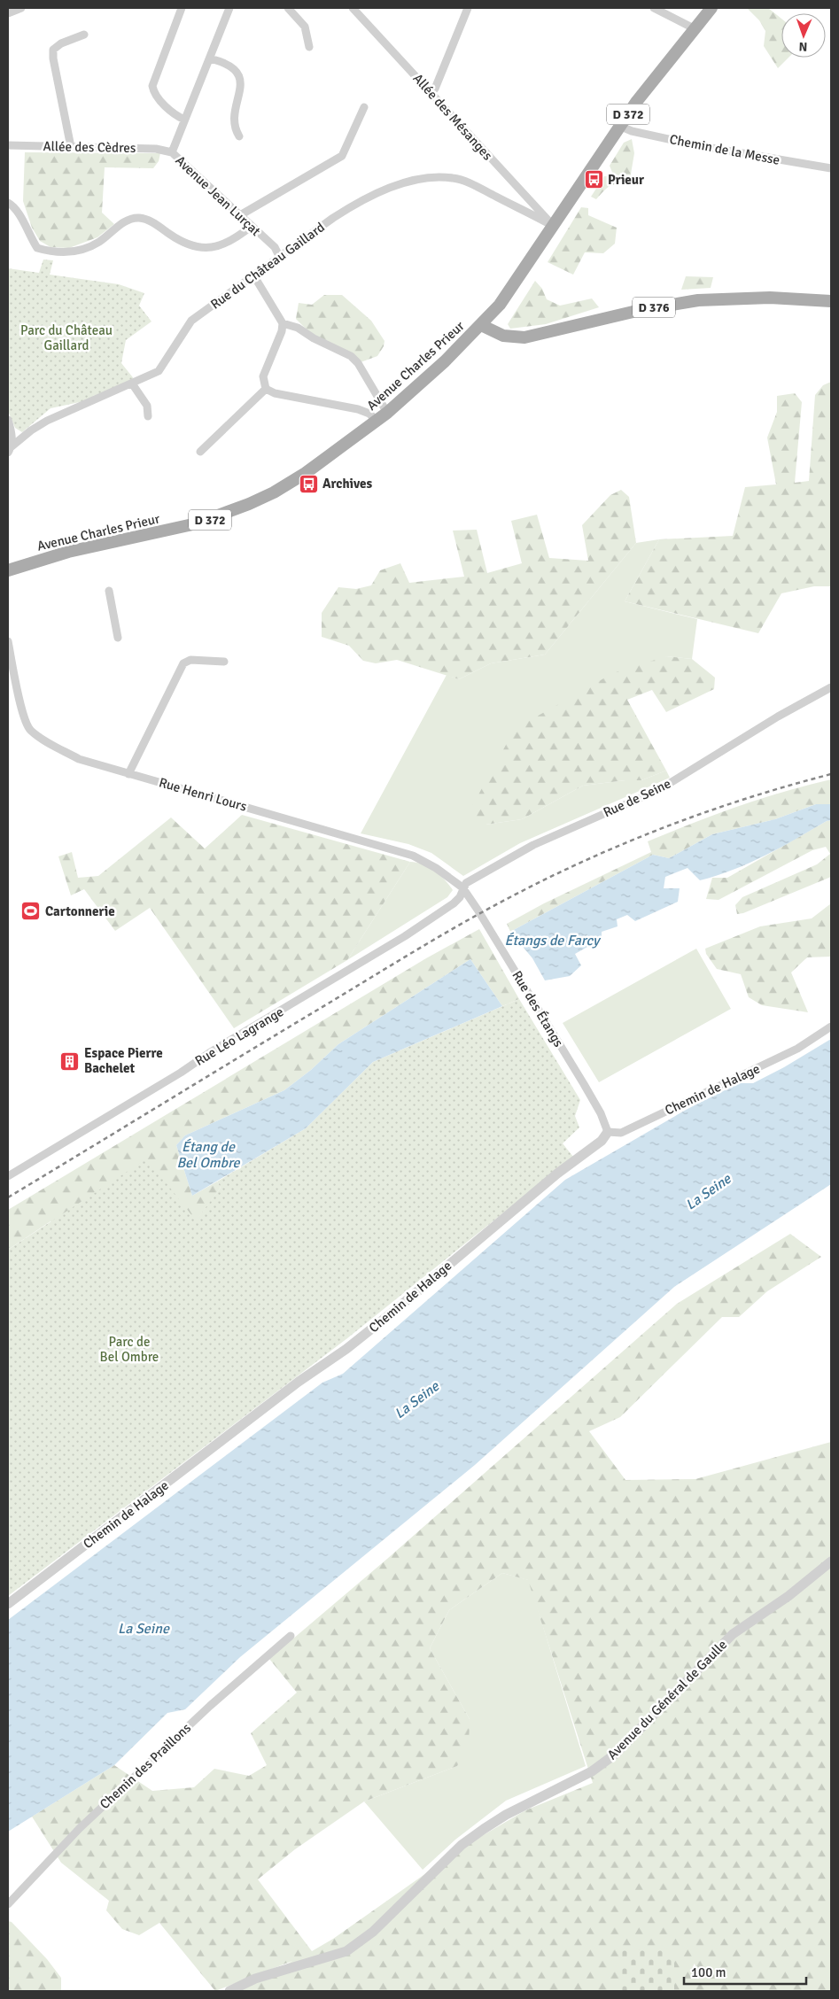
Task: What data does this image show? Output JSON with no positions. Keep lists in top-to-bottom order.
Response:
{
  "streets": {
    "main road": ["D 372", "D 376", "Avenue Charles Prieur"],
    "street": [
      "Allée des Mésanges",
      "Allée des Cèdres",
      "Chemin de la Messe",
      "Avenue Jean Lurçat",
      "Rue du Château Gaillard",
      "Rue Henri Lours",
      "Rue de Seine",
      "Rue des Étangs",
      "Rue Léo Lagrange",
      "Chemin de Halage",
      "Avenue du Général de Gaulle",
      "Chemin des Praillons"
    ]
  },
  "crossings": [
    ["Allée des Mésanges", "Rue du Château Gaillard"],
    ["Allée des Mésanges", "Avenue Charles Prieur"],
    ["Allée des Cèdres", "Avenue Jean Lurçat"],
    ["Chemin de la Messe", "Avenue Charles Prieur"],
    ["Avenue Jean Lurçat", "Rue du Château Gaillard"],
    ["Rue du Château Gaillard", "Avenue Charles Prieur"],
    ["D 376", "Avenue Charles Prieur"],
    ["Rue Henri Lours", "Rue de Seine"],
    ["Rue Henri Lours", "Rue des Étangs"],
    ["Rue Henri Lours", "Rue Léo Lagrange"],
    ["Rue de Seine", "Rue des Étangs"],
    ["Rue de Seine", "Rue Léo Lagrange"],
    ["Rue des Étangs", "Rue Léo Lagrange"],
    ["Rue des Étangs", "Chemin de Halage"]
  ],
  "water": ["Étangs de Farcy", "Étang de Bel Ombre", "La Seine"],
  "parks": ["Parc du Château Gaillard", "Parc de Bel Ombre"],
  "places": {
    "bus stop": ["Prieur", "Archives"],
    "sports": ["Cartonnerie"],
    "building": ["Espace Pierre Bachelet"]
  },
  "scale_bar": "100 m",
  "north": "bottom"
}
